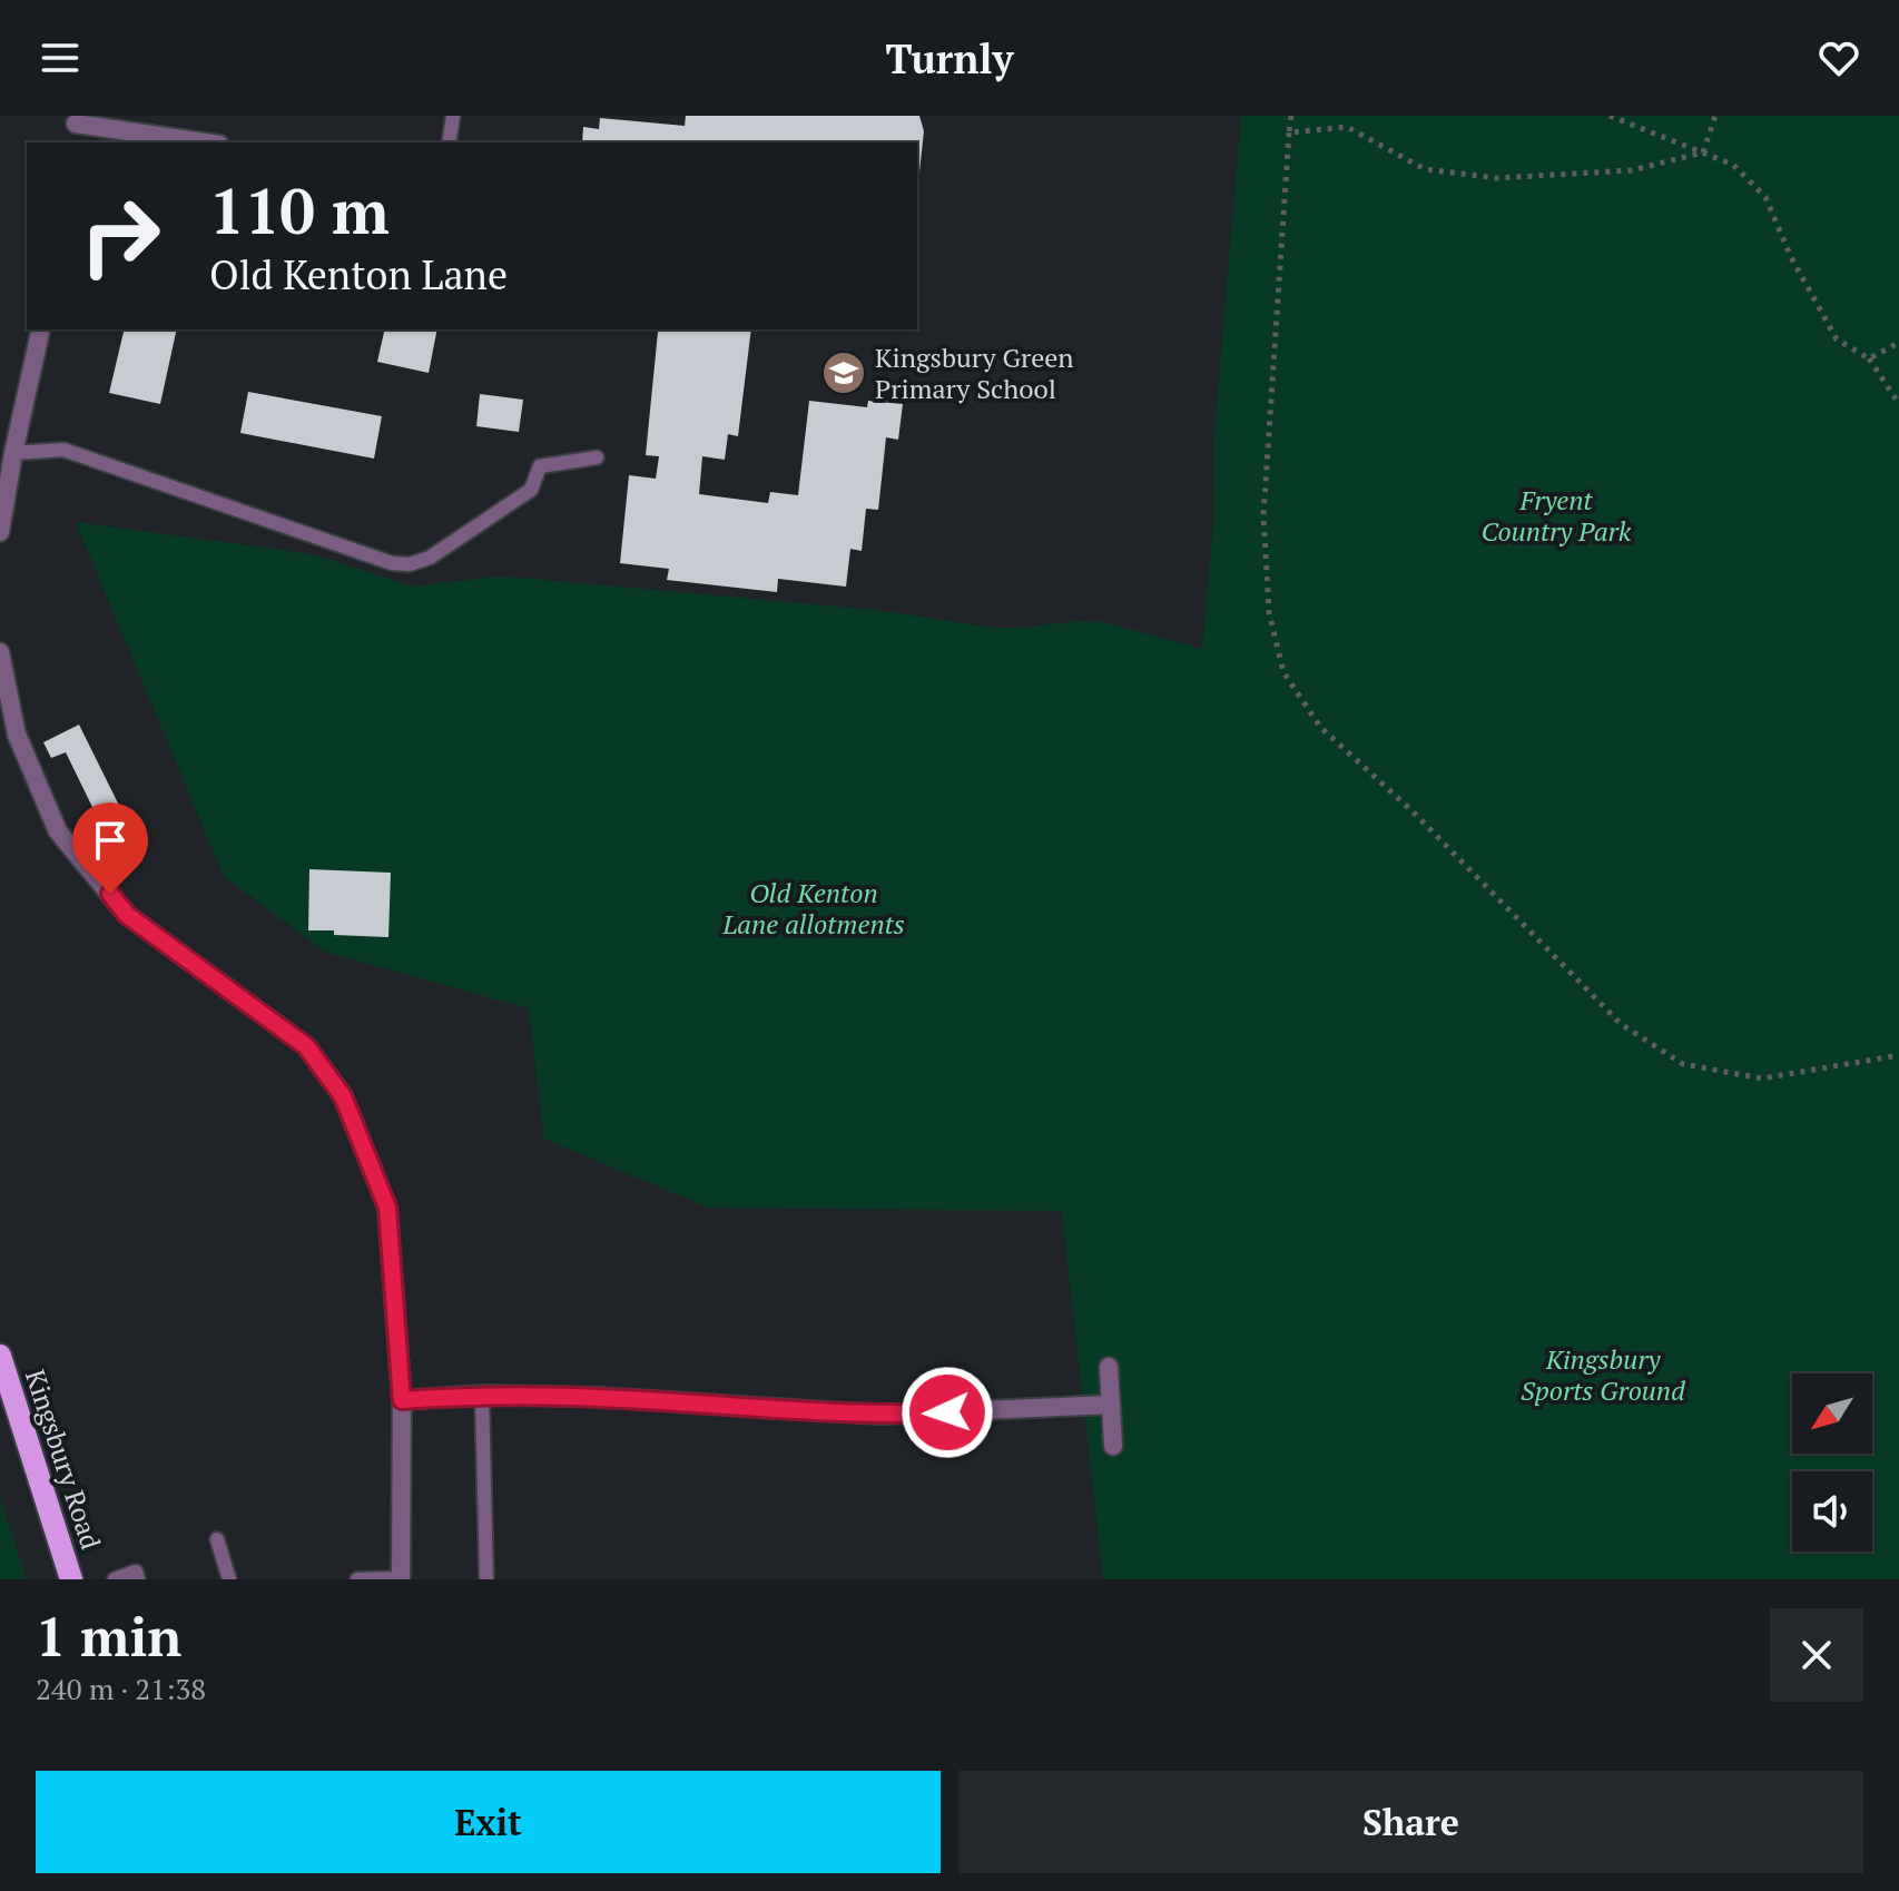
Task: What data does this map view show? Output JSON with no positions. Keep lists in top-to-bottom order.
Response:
{
  "streets": {
    "main road": ["Kingsbury Road"]
  },
  "parks": ["Fryent Country Park", "Old Kenton Lane allotments", "Kingsbury Sports Ground"],
  "places": {
    "school or university": ["Kingsbury Green Primary School"]
  },
  "north": "bottom left",
  "page": {
    "header": "Turnly",
    "turn": ["110 m", "Old Kenton Lane"],
    "heading": ["1 min", "240 m · 21:38"],
    "buttons": ["Exit", "Share"]
  }
}
